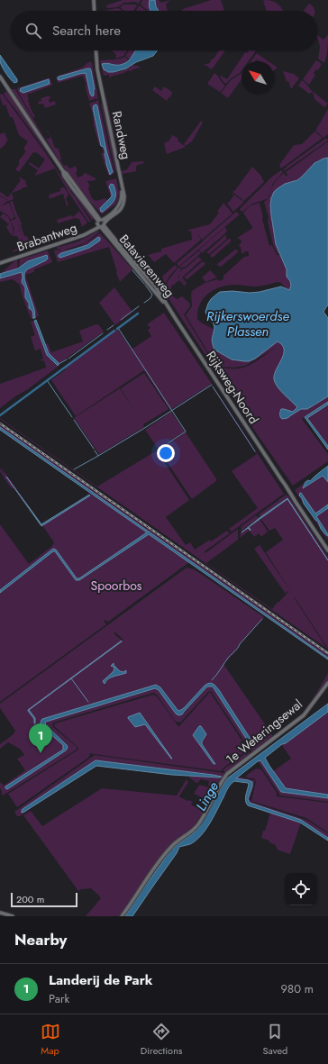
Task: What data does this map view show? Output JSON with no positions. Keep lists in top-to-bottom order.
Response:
{
  "streets": {
    "street": [
      "Randweg",
      "Brabantweg",
      "Batavierenweg",
      "Rijksweg-Noord",
      "1e Weteringsewal"
    ]
  },
  "crossings": [
    ["Randweg", "Brabantweg"],
    ["Randweg", "Batavierenweg"],
    ["Brabantweg", "Batavierenweg"],
    ["Batavierenweg", "Rijksweg-Noord"]
  ],
  "water": ["Rijkerswoerdse Plassen", "Linge"],
  "parks": ["Spoorbos"],
  "scale_bar": "200 m",
  "north": "top left",
  "page": {
    "search": "Search here",
    "pins": "1",
    "scale": "200 m",
    "heading": "Nearby",
    "list": [
      {
        "mark": "1",
        "name": "Landerij de Park",
        "note": "Park",
        "value": "980 m"
      }
    ],
    "nav": ["Map", "Directions", "Saved"]
  }
}
